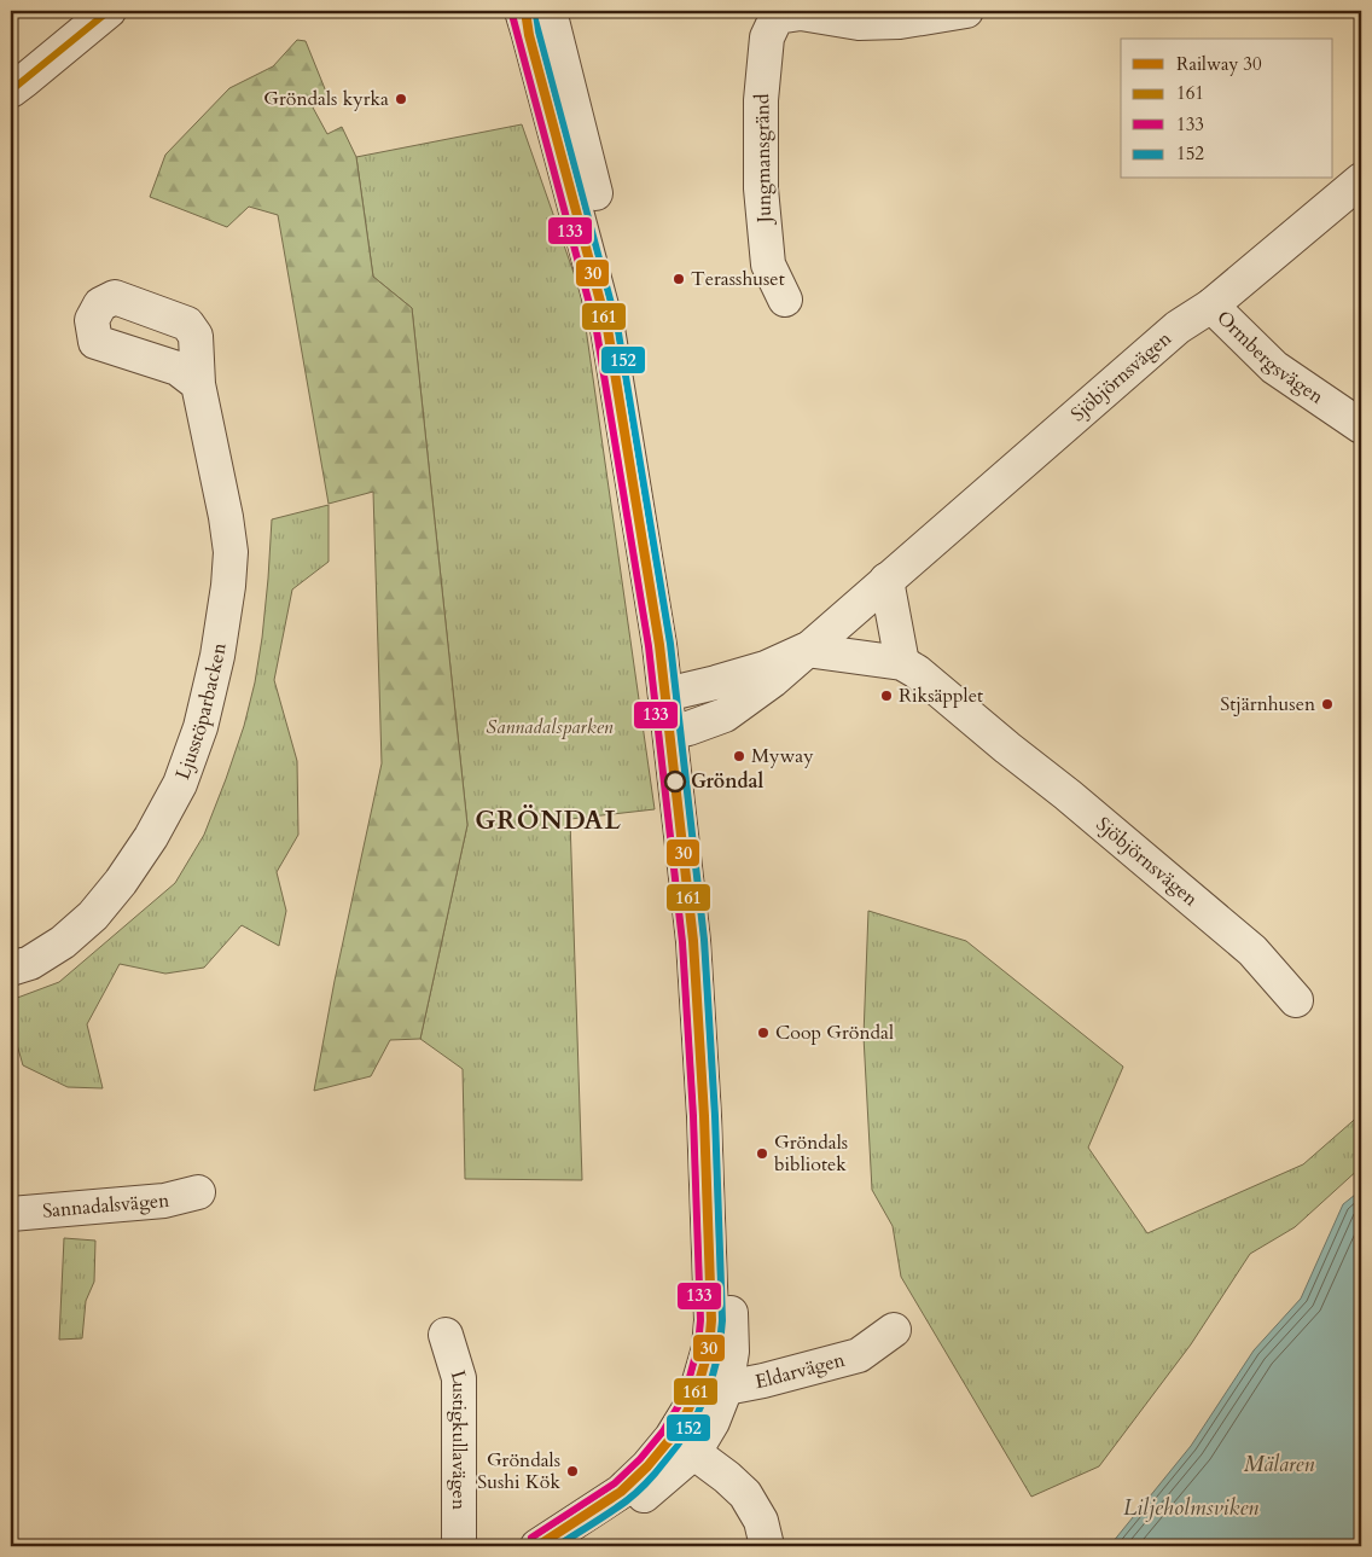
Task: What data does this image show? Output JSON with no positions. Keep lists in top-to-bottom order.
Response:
{
  "streets": {
    "street": [
      "Jungmansgränd",
      "Ormbergsvägen",
      "Sjöbjörnsvägen",
      "Ljusstöparbacken",
      "Sannadalsvägen",
      "Eldarvägen",
      "Lustigkullavägen"
    ]
  },
  "crossings": [
    ["Ormbergsvägen", "Sjöbjörnsvägen"]
  ],
  "districts": ["GRÖNDAL"],
  "water": ["Mälaren", "Liljeholmsviken"],
  "parks": ["Sannadalsparken"],
  "places": [
    "Gröndals kyrka",
    "Terasshuset",
    "Riksäpplet",
    "Stjärnhusen",
    "Myway",
    "Gröndal",
    "Coop Gröndal",
    "Gröndals bibliotek",
    "Gröndals Sushi Kök"
  ],
  "lines": [
    "rail line 30",
    "transit line 161",
    "transit line 152",
    "transit line 133"
  ],
  "legend": [
    "Railway 30",
    "161",
    "133",
    "152"
  ]
}
